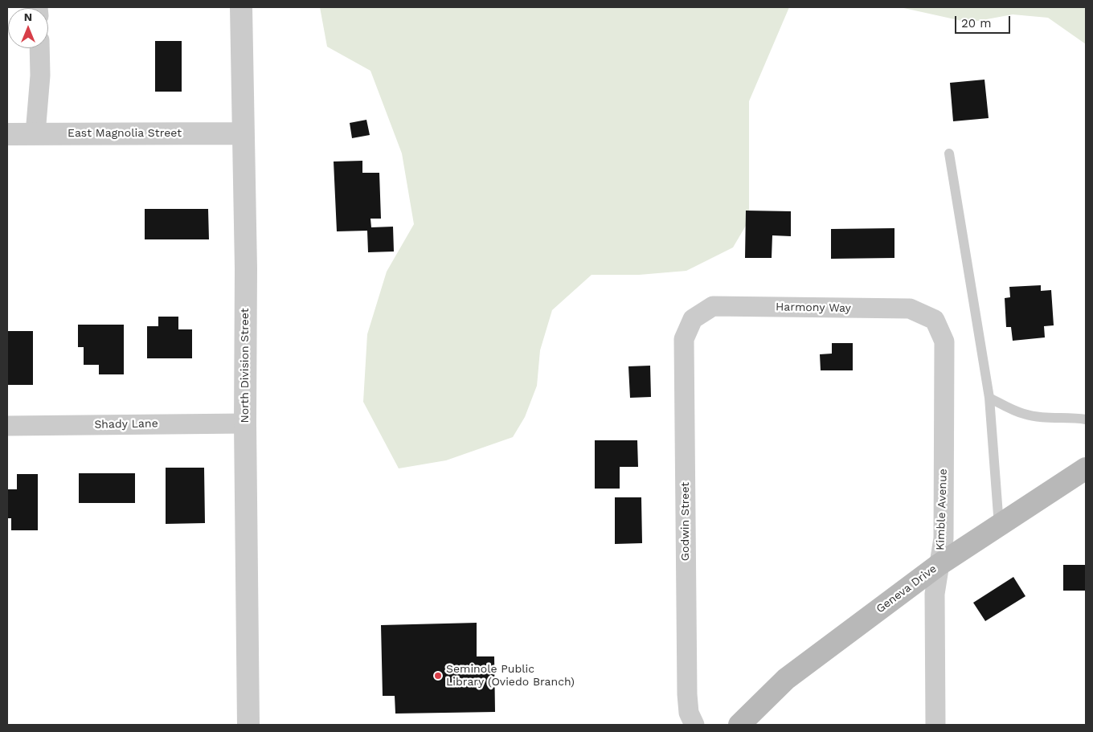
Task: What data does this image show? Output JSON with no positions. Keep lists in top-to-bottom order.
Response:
{
  "streets": {
    "main road": ["Geneva Drive"],
    "street": [
      "East Magnolia Street",
      "Harmony Way",
      "North Division Street",
      "Shady Lane",
      "Kimble Avenue",
      "Godwin Street"
    ]
  },
  "crossings": [
    ["East Magnolia Street", "North Division Street"],
    ["Harmony Way", "Kimble Avenue"],
    ["Harmony Way", "Godwin Street"],
    ["North Division Street", "Shady Lane"],
    ["Kimble Avenue", "Geneva Drive"]
  ],
  "places": ["Seminole Public Library (Oviedo Branch)"],
  "scale_bar": "20 m",
  "north": "top"
}
